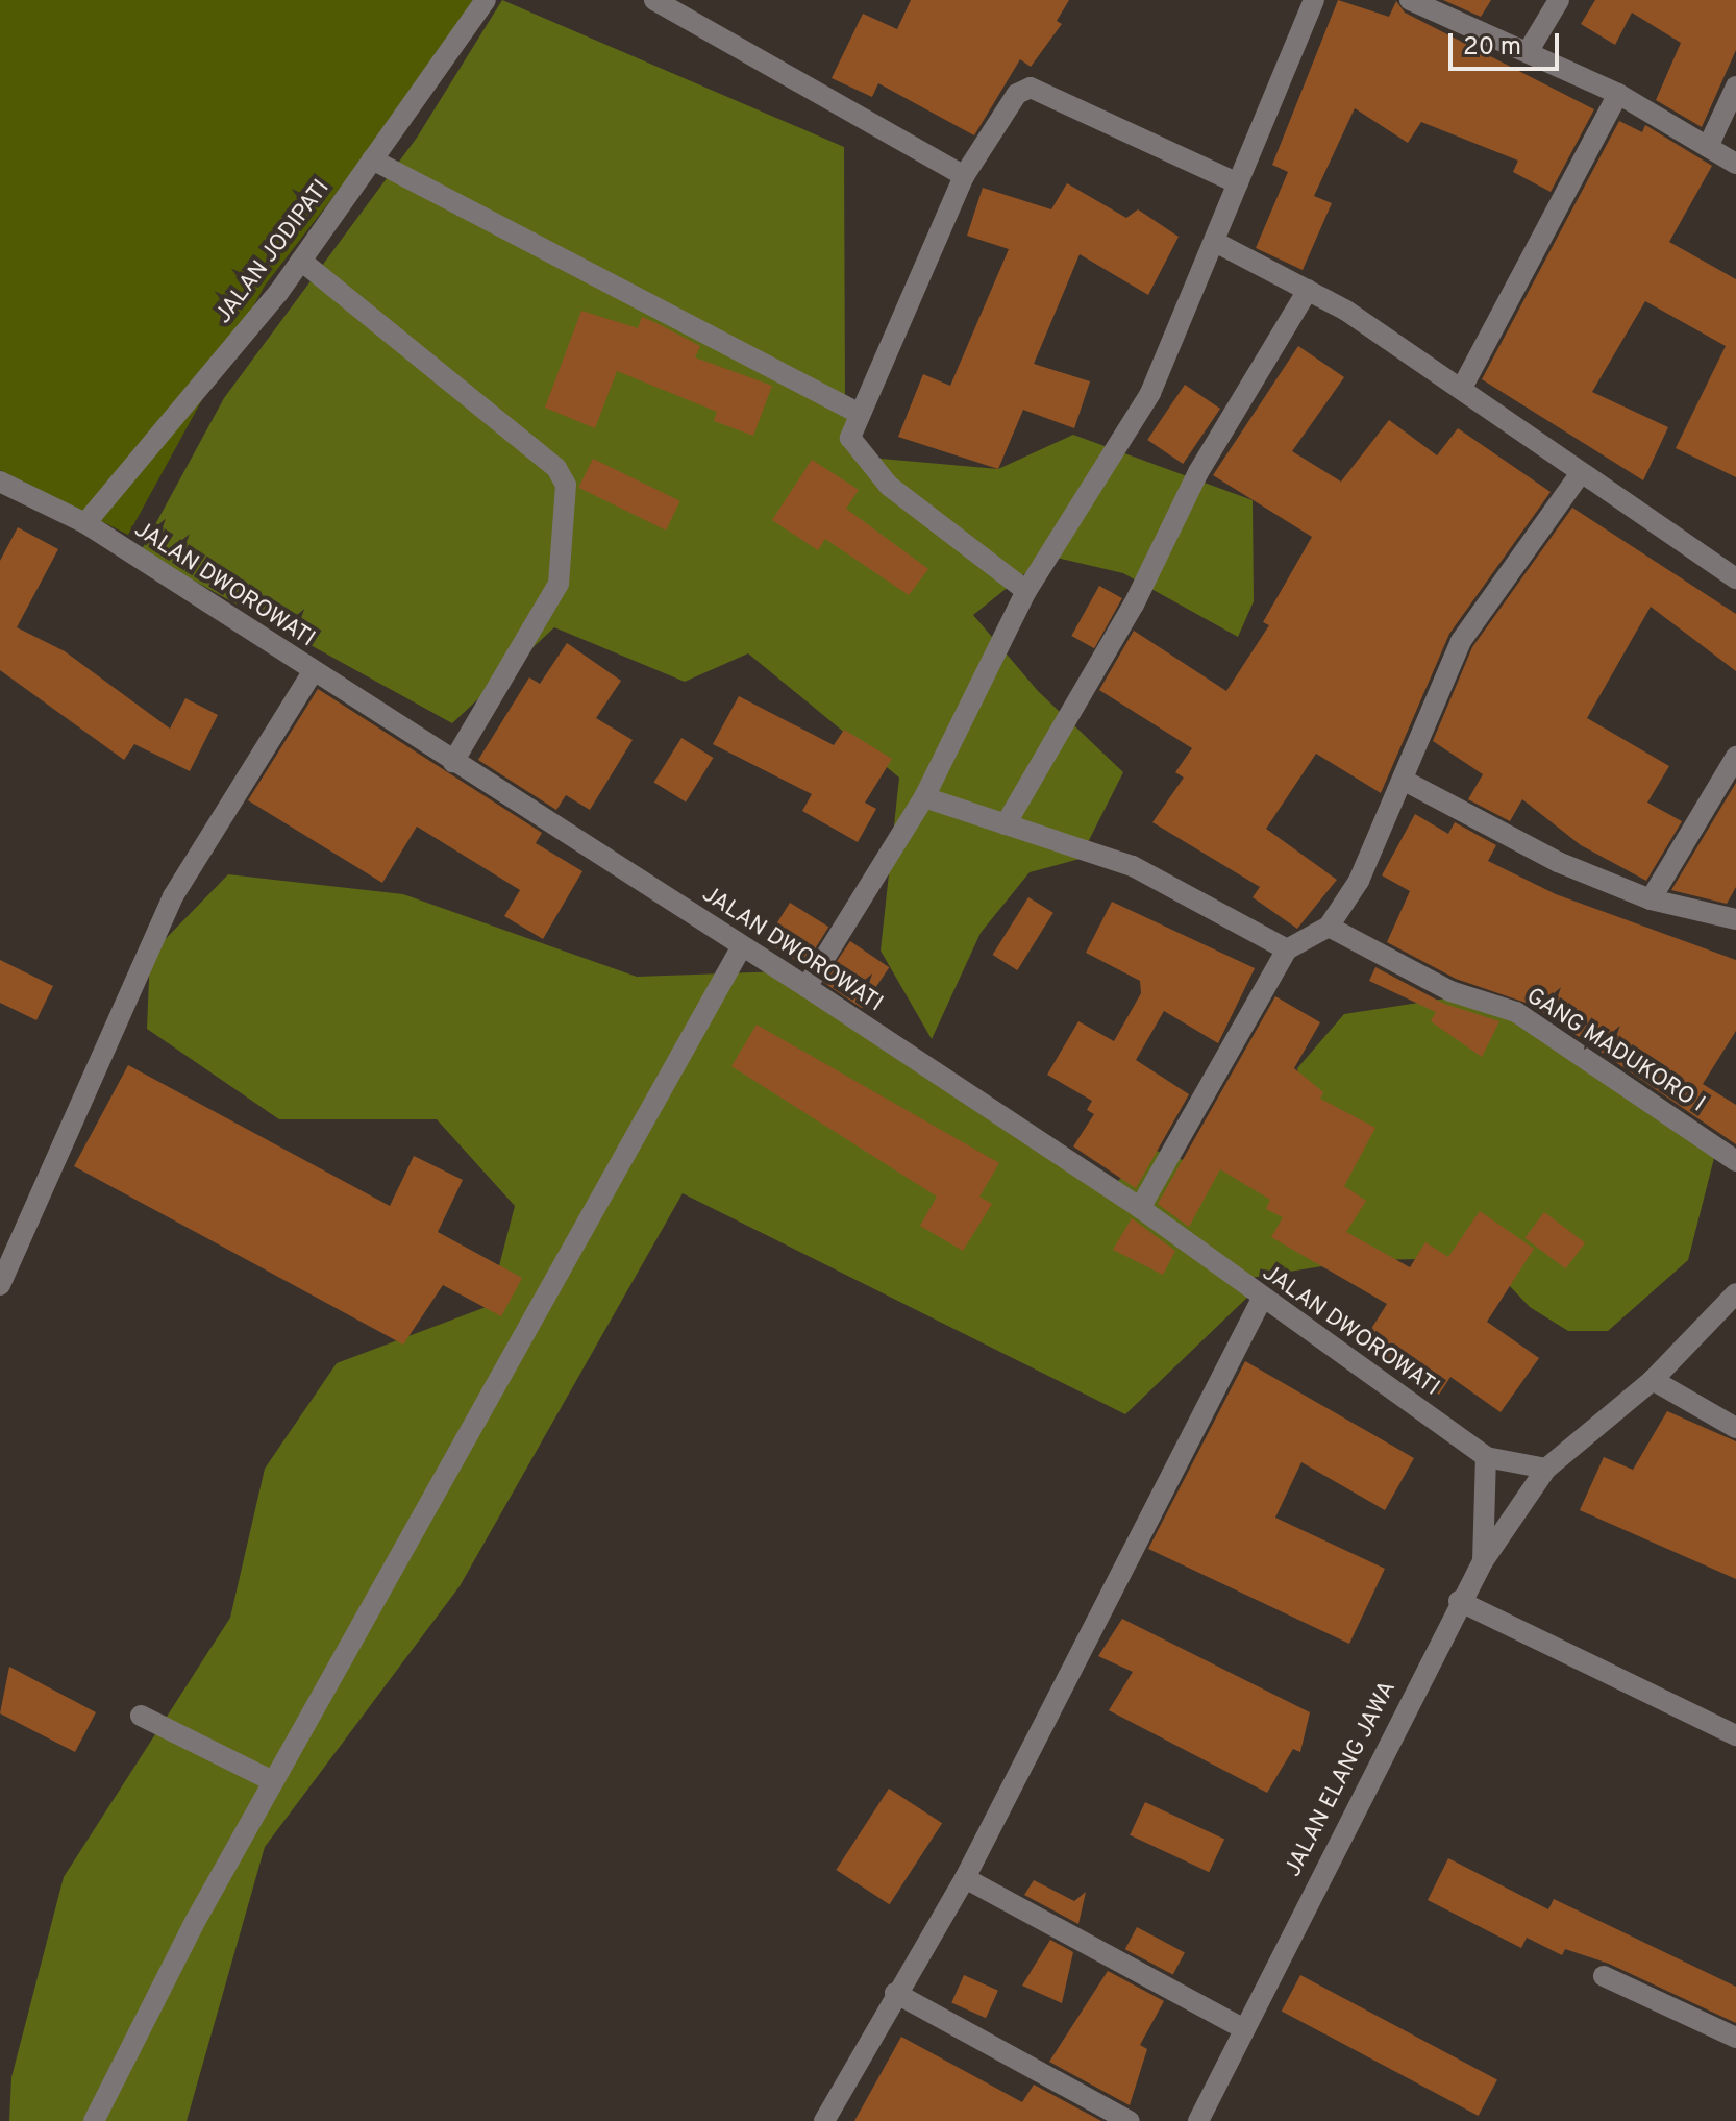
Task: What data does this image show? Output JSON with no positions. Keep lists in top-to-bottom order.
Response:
{
  "streets": {
    "street": [
      "JALAN JODIPATI",
      "JALAN DWOROWATI",
      "GANG MADUKORO I",
      "JALAN ELANG JAWA"
    ]
  },
  "crossings": [
    ["JALAN JODIPATI", "JALAN DWOROWATI"],
    ["JALAN DWOROWATI", "JALAN ELANG JAWA"]
  ],
  "scale_bar": "20 m"
}
